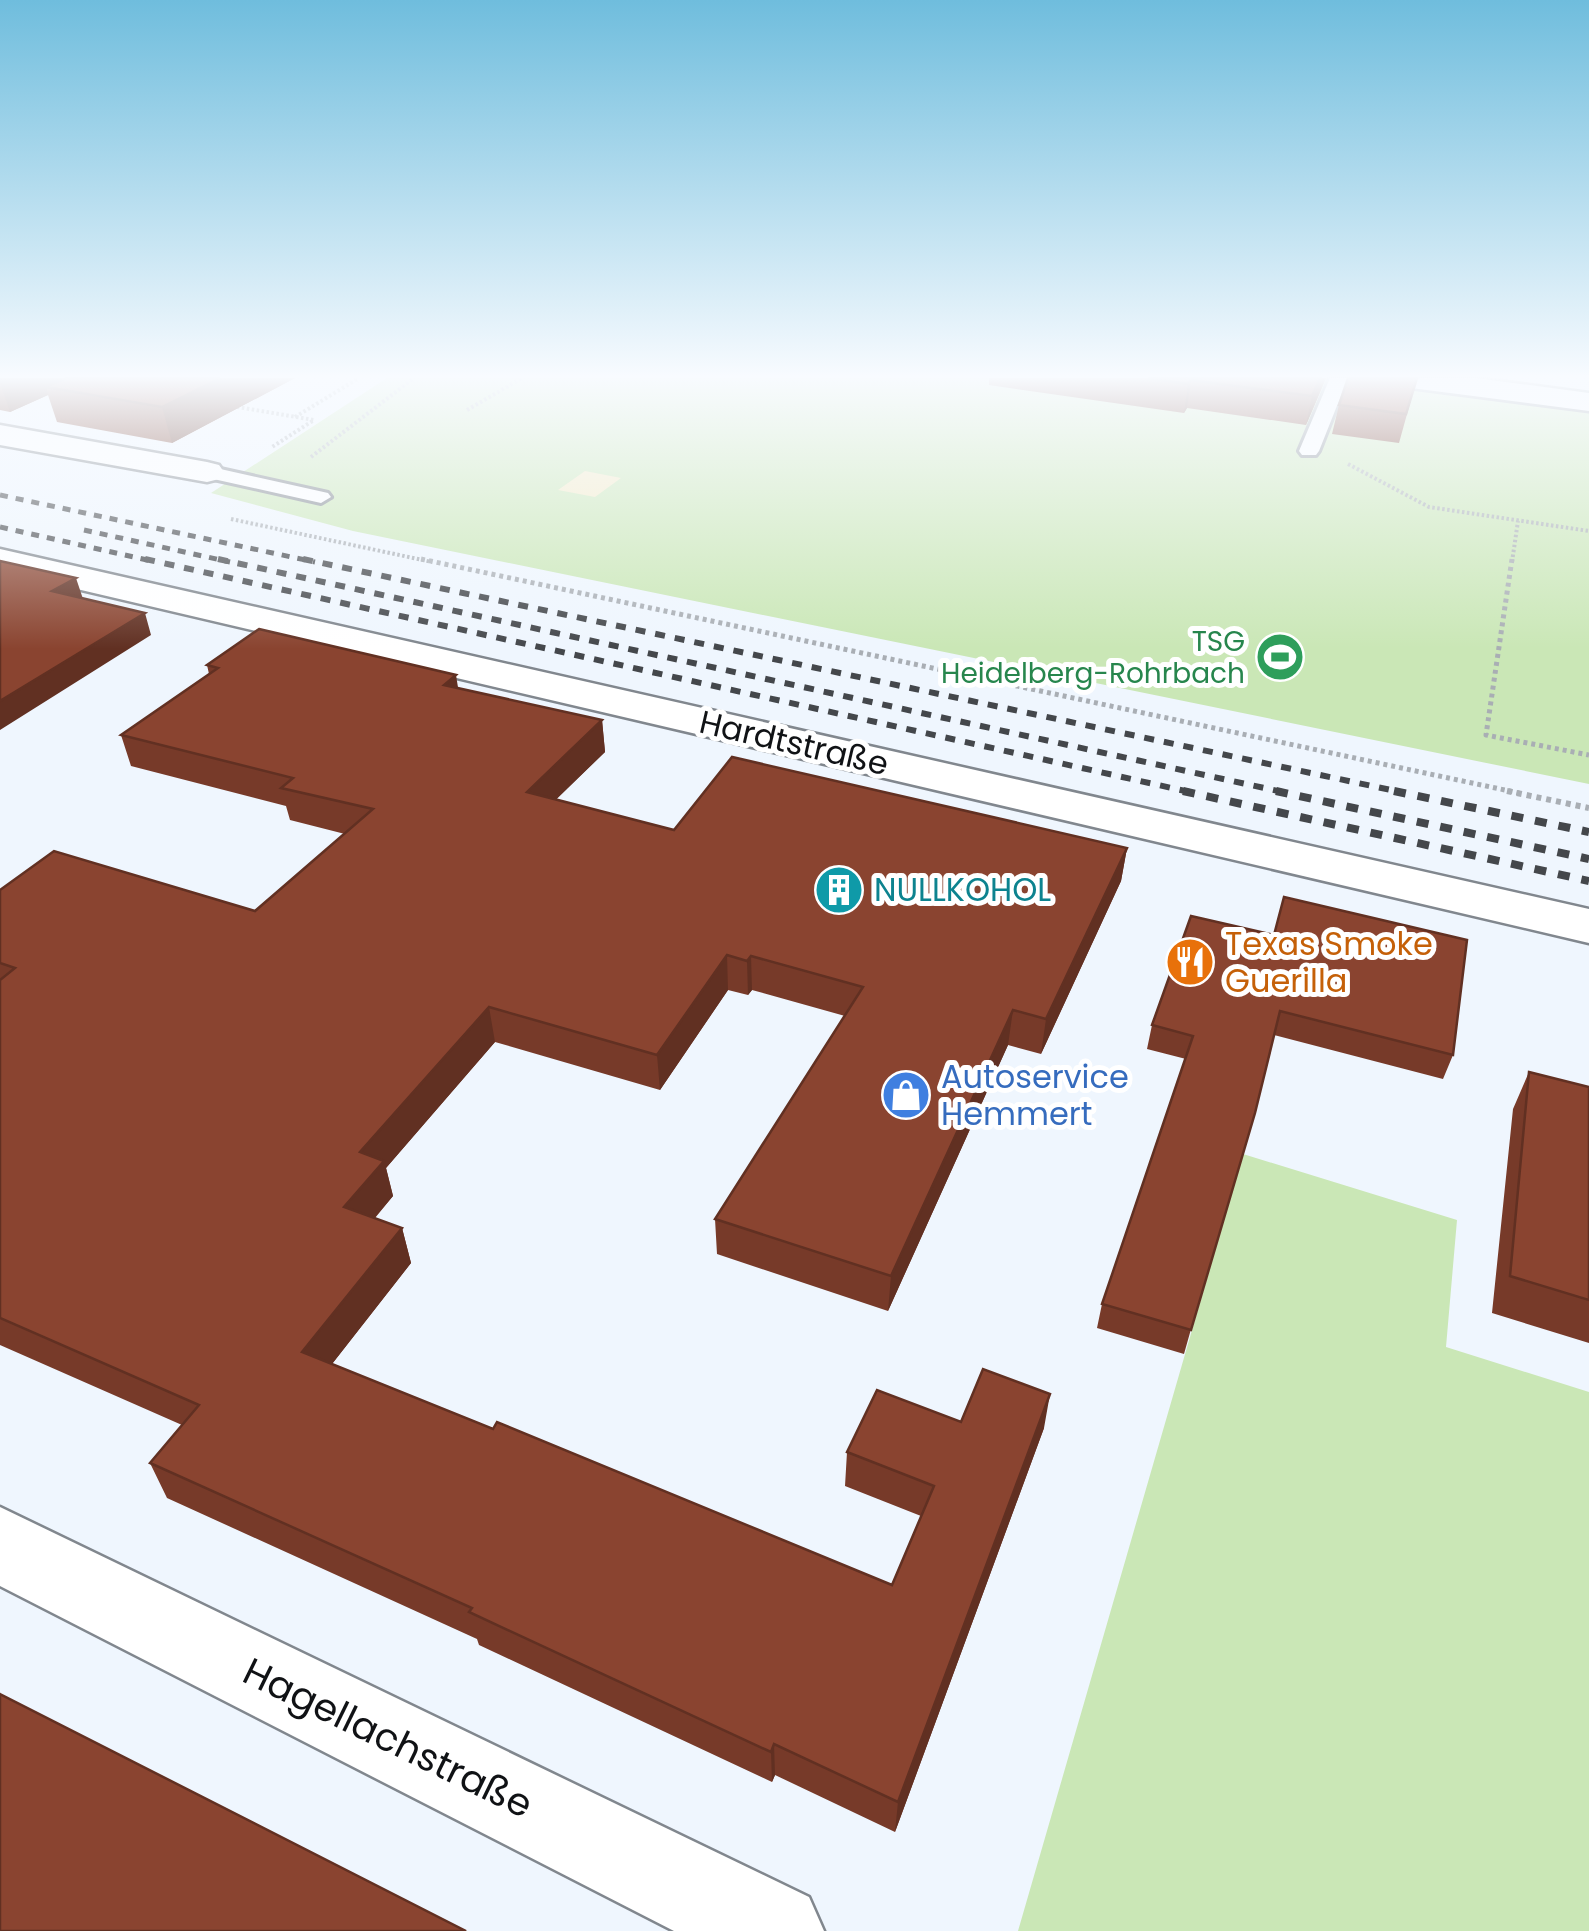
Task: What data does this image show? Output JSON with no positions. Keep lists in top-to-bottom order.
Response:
{
  "streets": {
    "street": ["Hardtstraße", "Hagellachstraße"]
  },
  "places": {
    "sports": ["TSG Heidelberg-Rohrbach"],
    "building": ["NULLKOHOL"],
    "restaurant": ["Texas Smoke Guerilla"],
    "shop": ["Autoservice Hemmert"]
  }
}
